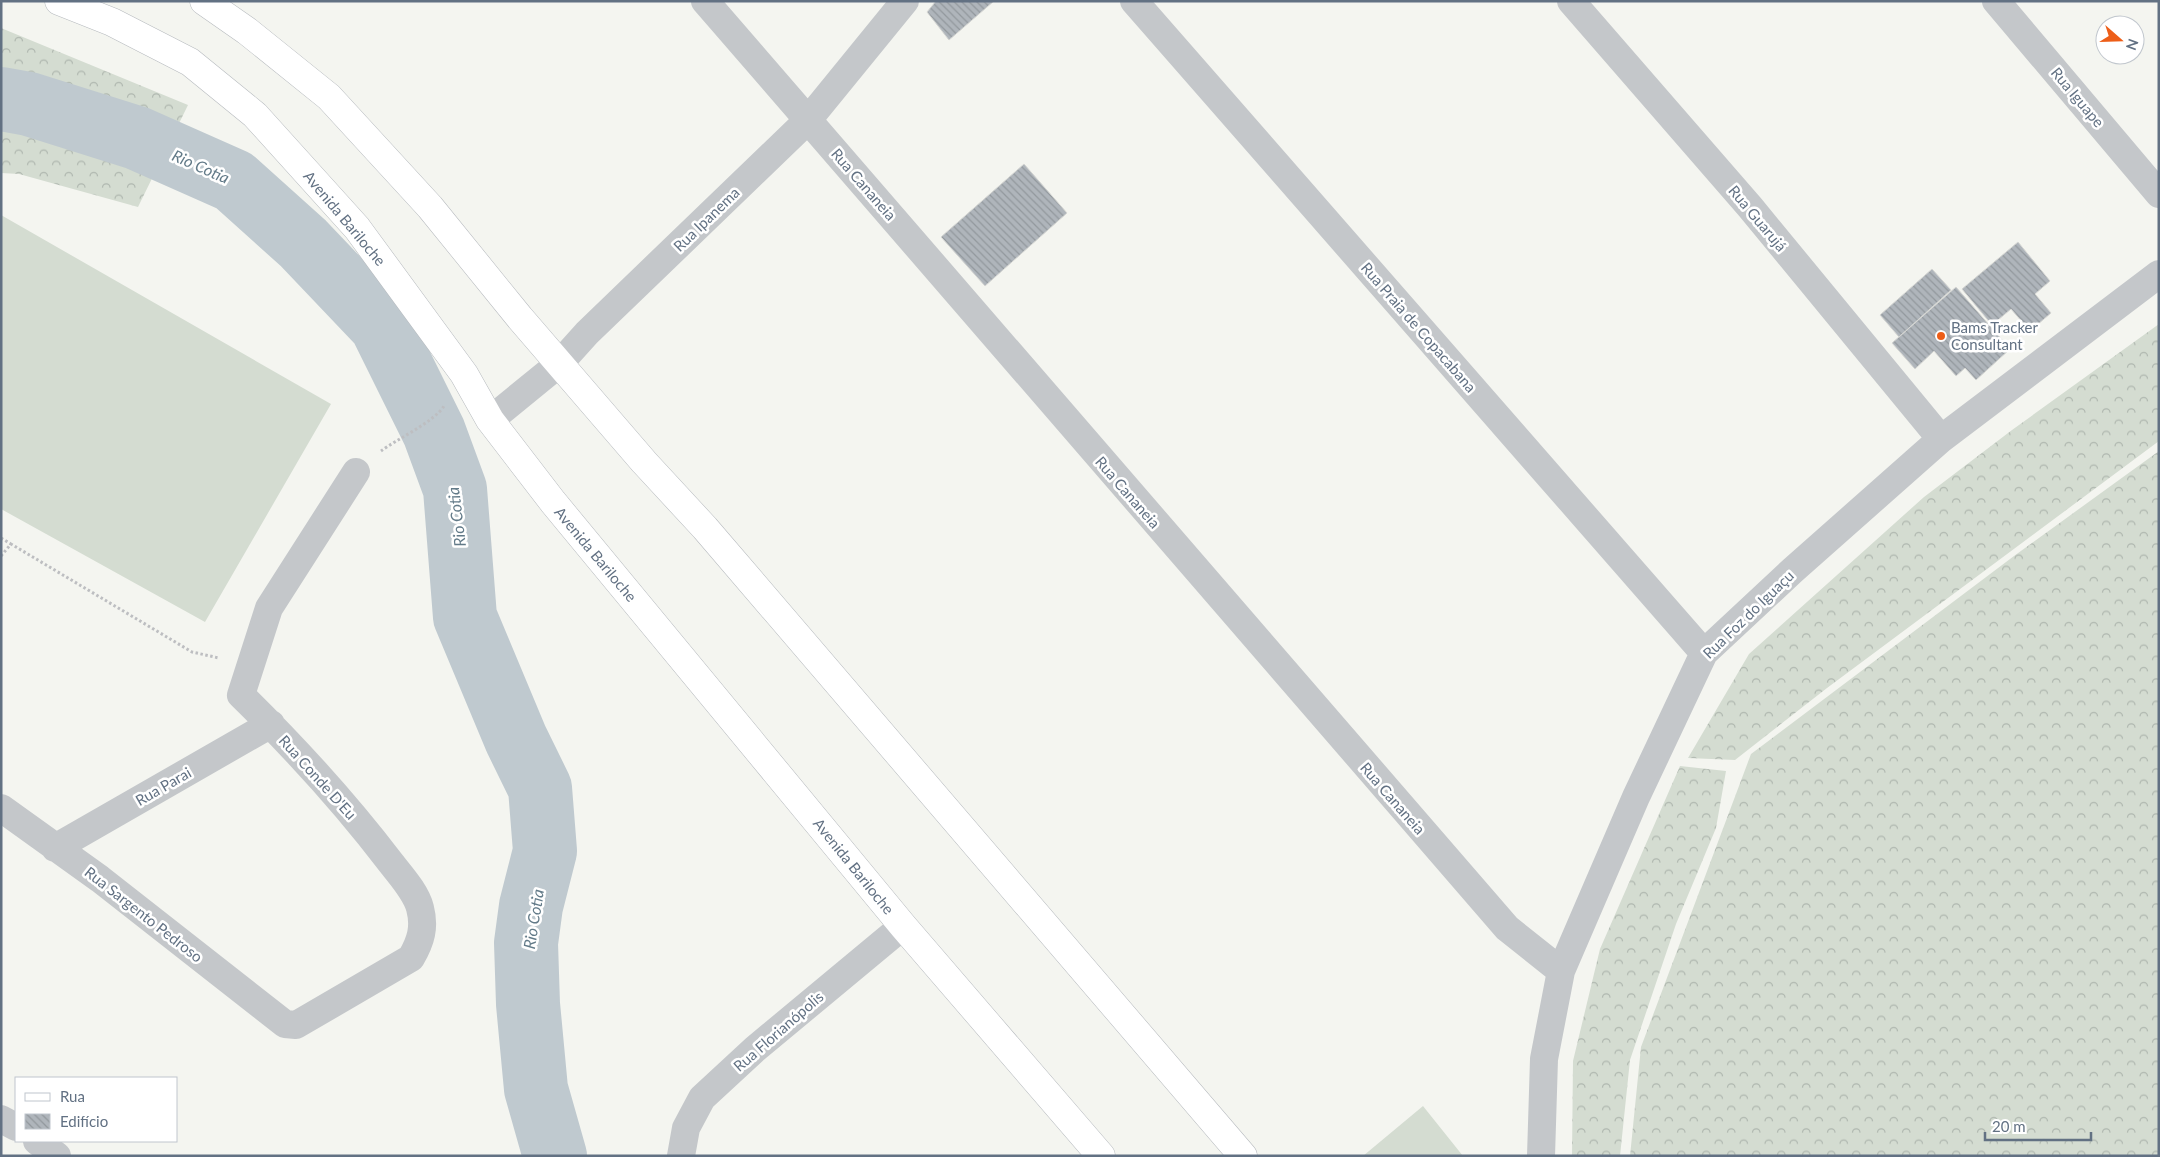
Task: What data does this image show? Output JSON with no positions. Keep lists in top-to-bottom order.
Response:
{
  "streets": {
    "main road": ["Avenida Bariloche"],
    "street": [
      "Rua Iguape",
      "Rua Cananeia",
      "Rua Guarujá",
      "Rua Ipanema",
      "Rua Praia de Copacabana",
      "Rua Foz do Iguaçu",
      "Rua Conde D'Eu",
      "Rua Parai",
      "Rua Sargento Pedroso",
      "Rua Florianópolis"
    ]
  },
  "crossings": [
    ["Rua Cananeia", "Rua Ipanema"],
    ["Rua Cananeia", "Rua Foz do Iguaçu"],
    ["Avenida Bariloche", "Rua Ipanema"],
    ["Avenida Bariloche", "Rua Florianópolis"],
    ["Rua Guarujá", "Rua Foz do Iguaçu"],
    ["Rua Praia de Copacabana", "Rua Foz do Iguaçu"],
    ["Rua Conde D'Eu", "Rua Parai"],
    ["Rua Conde D'Eu", "Rua Sargento Pedroso"],
    ["Rua Parai", "Rua Sargento Pedroso"]
  ],
  "water": ["Rio Cotia"],
  "places": ["Bams Tracker Consultant"],
  "legend": ["Rua", "Edifício"],
  "scale_bar": "20 m",
  "north": "right"
}
